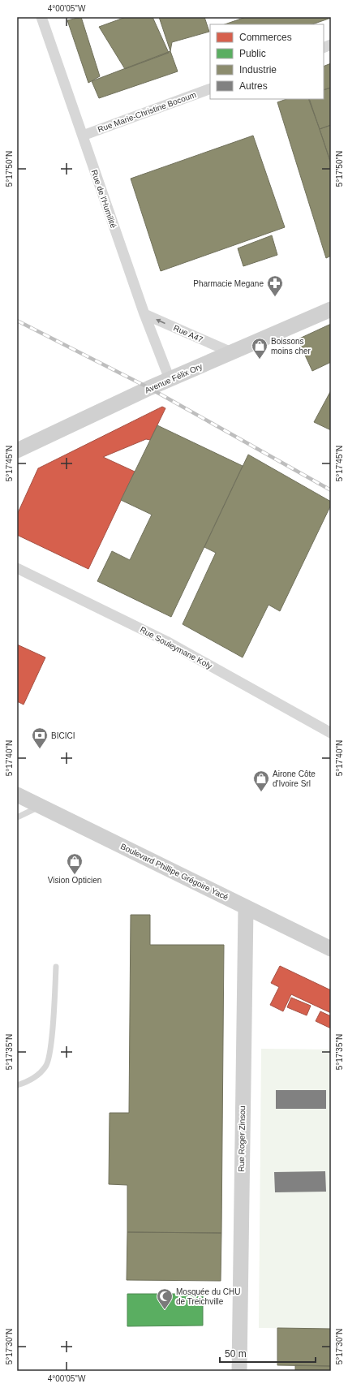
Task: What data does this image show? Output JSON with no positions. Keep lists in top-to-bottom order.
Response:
{
  "streets": {
    "street": [
      "Rue Marie-Christine Bocoum",
      "Rue de l'Humilité",
      "Rue A47",
      "Avenue Félix Ory",
      "Rue Souleymane Koly",
      "Boulevard Phillipe Grégoire Yacé",
      "Rue Roger Zinsou"
    ]
  },
  "crossings": [
    ["Rue Marie-Christine Bocoum", "Rue de l'Humilité"],
    ["Rue de l'Humilité", "Rue A47"],
    ["Rue de l'Humilité", "Avenue Félix Ory"],
    ["Rue A47", "Avenue Félix Ory"],
    ["Boulevard Phillipe Grégoire Yacé", "Rue Roger Zinsou"]
  ],
  "one_way": ["Rue A47"],
  "places": {
    "pharmacy": ["Pharmacie Megane"],
    "shop": ["Boissons moins cher", "Airone Côte d'Ivoire Srl", "Vision Opticien"],
    "bank": ["BICICI"],
    "mosque": ["Mosquée du CHU de Treichville"]
  },
  "legend": [
    "Commerces",
    "Public",
    "Industrie",
    "Autres"
  ],
  "scale_bar": "50 m",
  "coordinates": [
    "4°00'05\"W",
    "5°17'50\"N",
    "5°17'45\"N",
    "5°17'40\"N",
    "5°17'35\"N",
    "5°17'30\"N"
  ]
}
